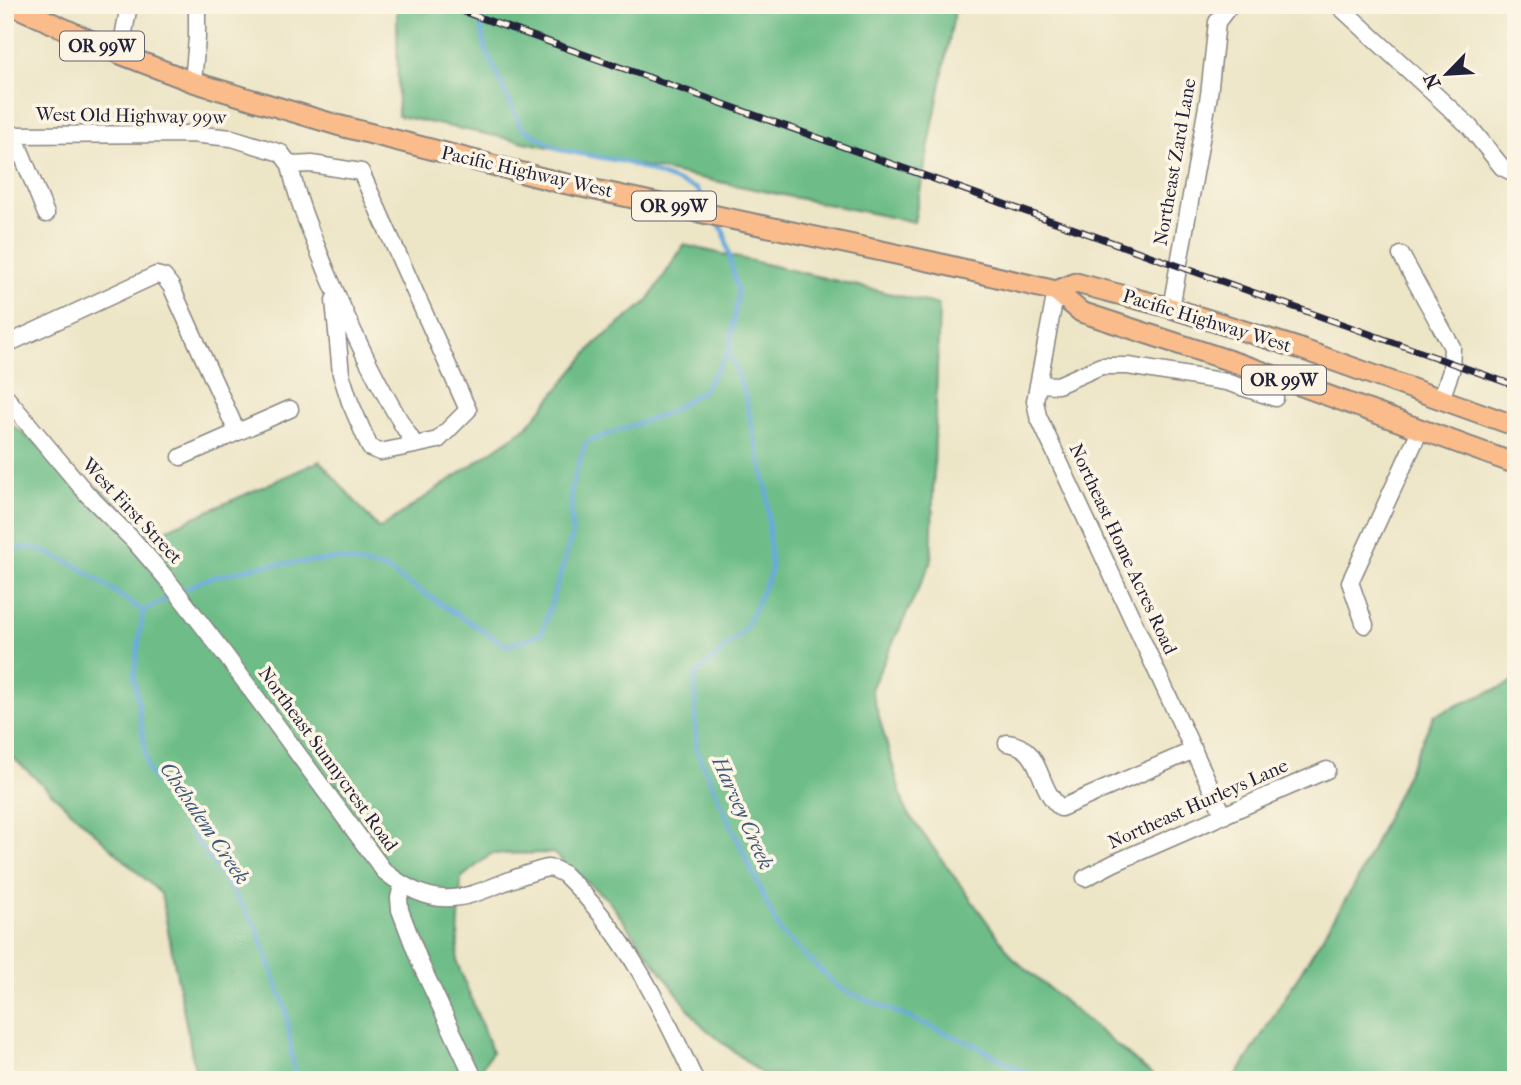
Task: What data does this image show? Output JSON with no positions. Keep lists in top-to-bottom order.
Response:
{
  "streets": {
    "main road": ["OR 99W", "Pacific Highway West"],
    "street": [
      "West Old Highway 99w",
      "Northeast Zard Lane",
      "West First Street",
      "Northeast Home Acres Road",
      "Northeast Sunnycrest Road",
      "Northeast Hurleys Lane"
    ]
  },
  "crossings": [
    ["Northeast Zard Lane", "Pacific Highway West"],
    ["Pacific Highway West", "Northeast Home Acres Road"],
    ["West First Street", "Northeast Sunnycrest Road"],
    ["Northeast Home Acres Road", "Northeast Hurleys Lane"]
  ],
  "water": ["Harvey Creek", "Chehalem Creek"],
  "north": "bottom left"
}
